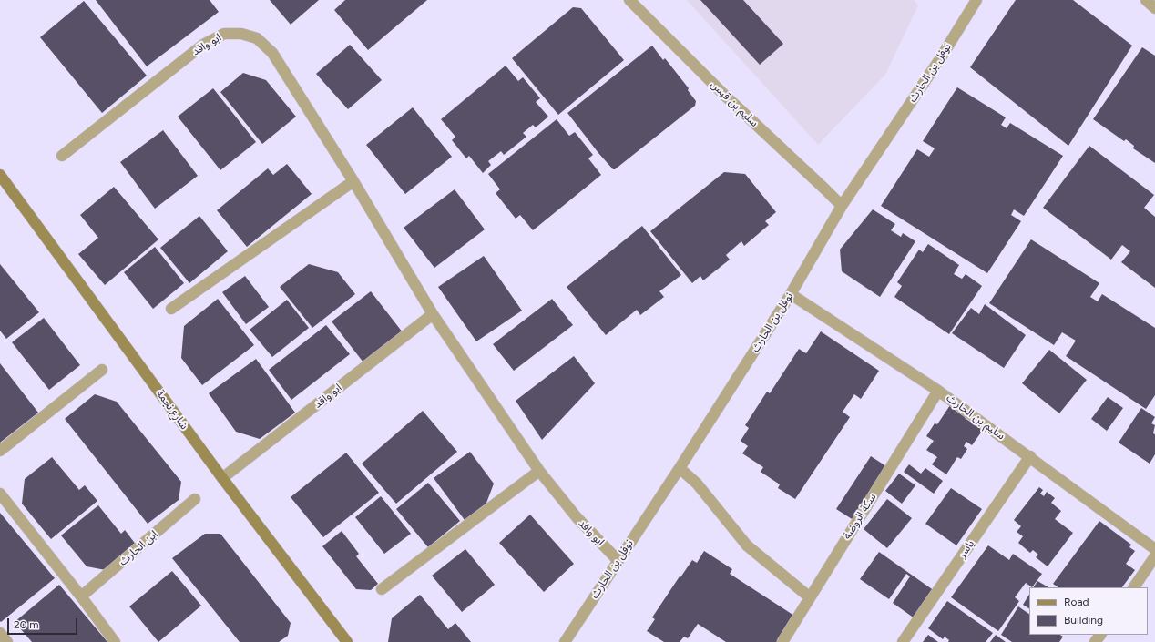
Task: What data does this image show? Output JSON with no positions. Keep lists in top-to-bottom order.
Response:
{
  "streets": {
    "main road": ["شارع نجمة"],
    "street": [
      "ابو واقد",
      "نوفل بن الحارث",
      "سليم بن قيس",
      "سليم بن الحارث",
      "سكة الروضة",
      "ابن الحارث",
      "ياسر"
    ]
  },
  "crossings": [
    ["ابو واقد", "نوفل بن الحارث"],
    ["ابو واقد", "شارع نجمة"],
    ["نوفل بن الحارث", "سليم بن قيس"],
    ["نوفل بن الحارث", "سليم بن الحارث"],
    ["سليم بن الحارث", "سكة الروضة"],
    ["سليم بن الحارث", "ياسر"]
  ],
  "legend": ["Road", "Building"],
  "scale_bar": "20 m"
}
